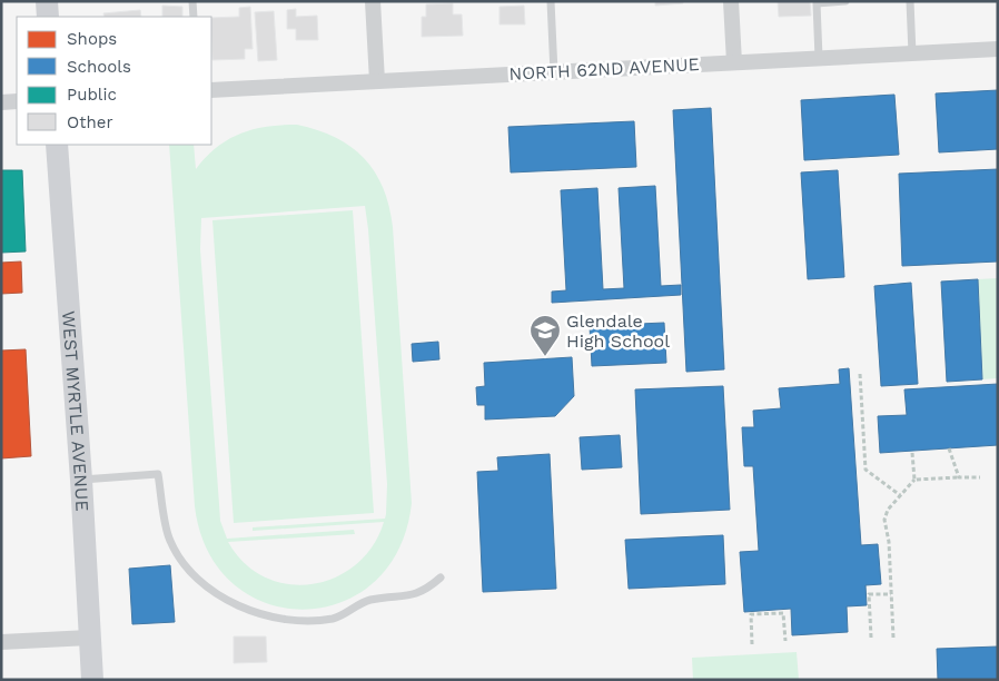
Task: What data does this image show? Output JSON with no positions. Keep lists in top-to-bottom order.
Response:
{
  "streets": {
    "street": ["NORTH 62ND AVENUE", "WEST MYRTLE AVENUE"]
  },
  "places": {
    "school or university": ["Glendale High School"]
  },
  "legend": [
    "Shops",
    "Schools",
    "Public",
    "Other"
  ]
}
